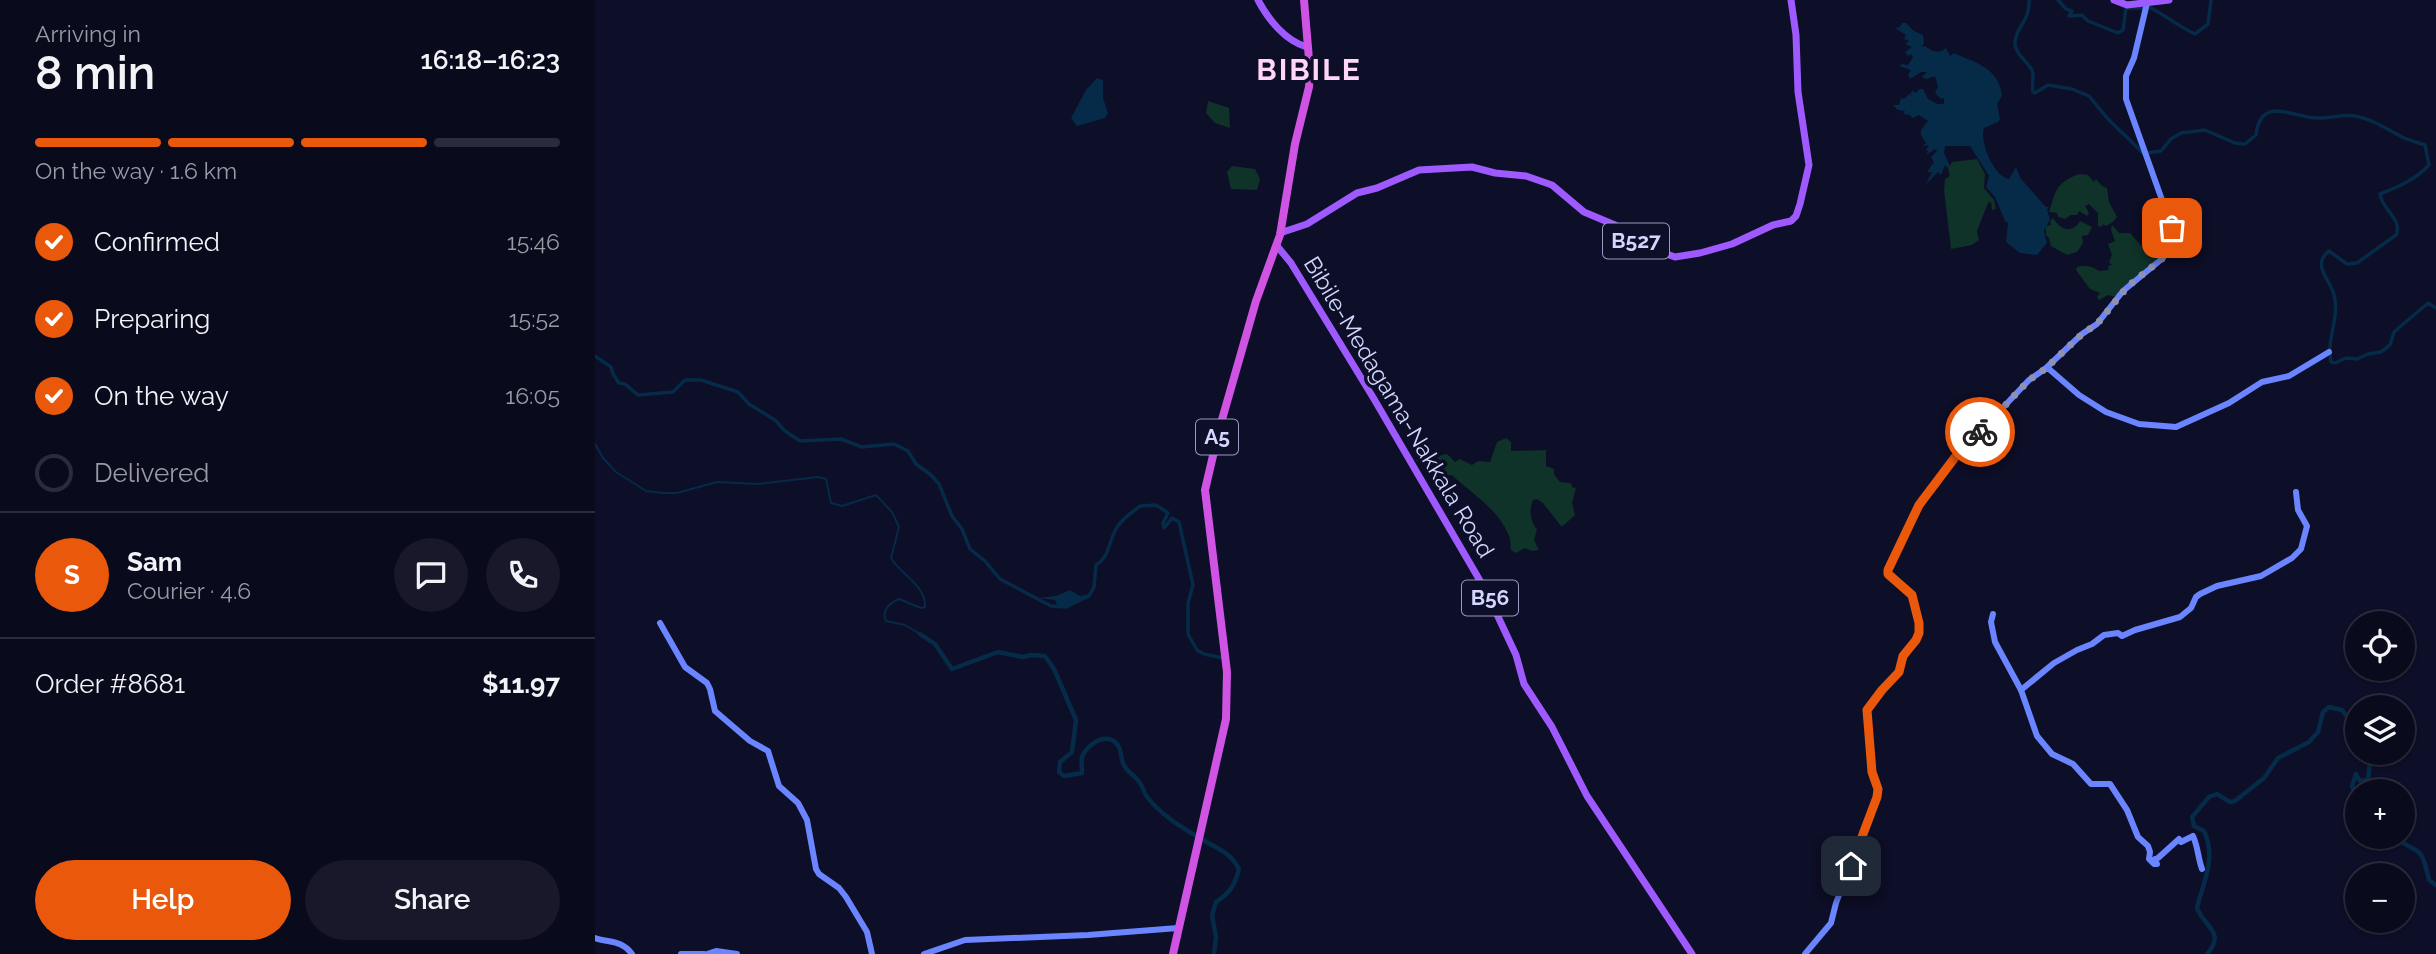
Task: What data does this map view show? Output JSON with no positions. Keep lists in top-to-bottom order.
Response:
{
  "streets": {
    "highway": ["A5"],
    "main road": ["B527", "Bibile-Medagama-Nakkala Road", "B56"]
  },
  "crossings": [
    ["B527", "A5"],
    ["Bibile-Medagama-Nakkala Road", "A5"]
  ],
  "districts": ["BIBILE"],
  "page": {
    "heading": ["8 min", "Arriving in", "16:18–16:23"],
    "panel": [
      "Sam",
      "Courier · 4.6",
      "Order #8681",
      "$11.97"
    ],
    "bar": "On the way · 1.6 km",
    "list": [
      ["Confirmed", "15:46"],
      ["Preparing", "15:52"],
      ["On the way", "16:05"],
      "Delivered"
    ],
    "round": "S",
    "map_buttons": ["+", "−"],
    "buttons": ["Help", "Share"]
  }
}
